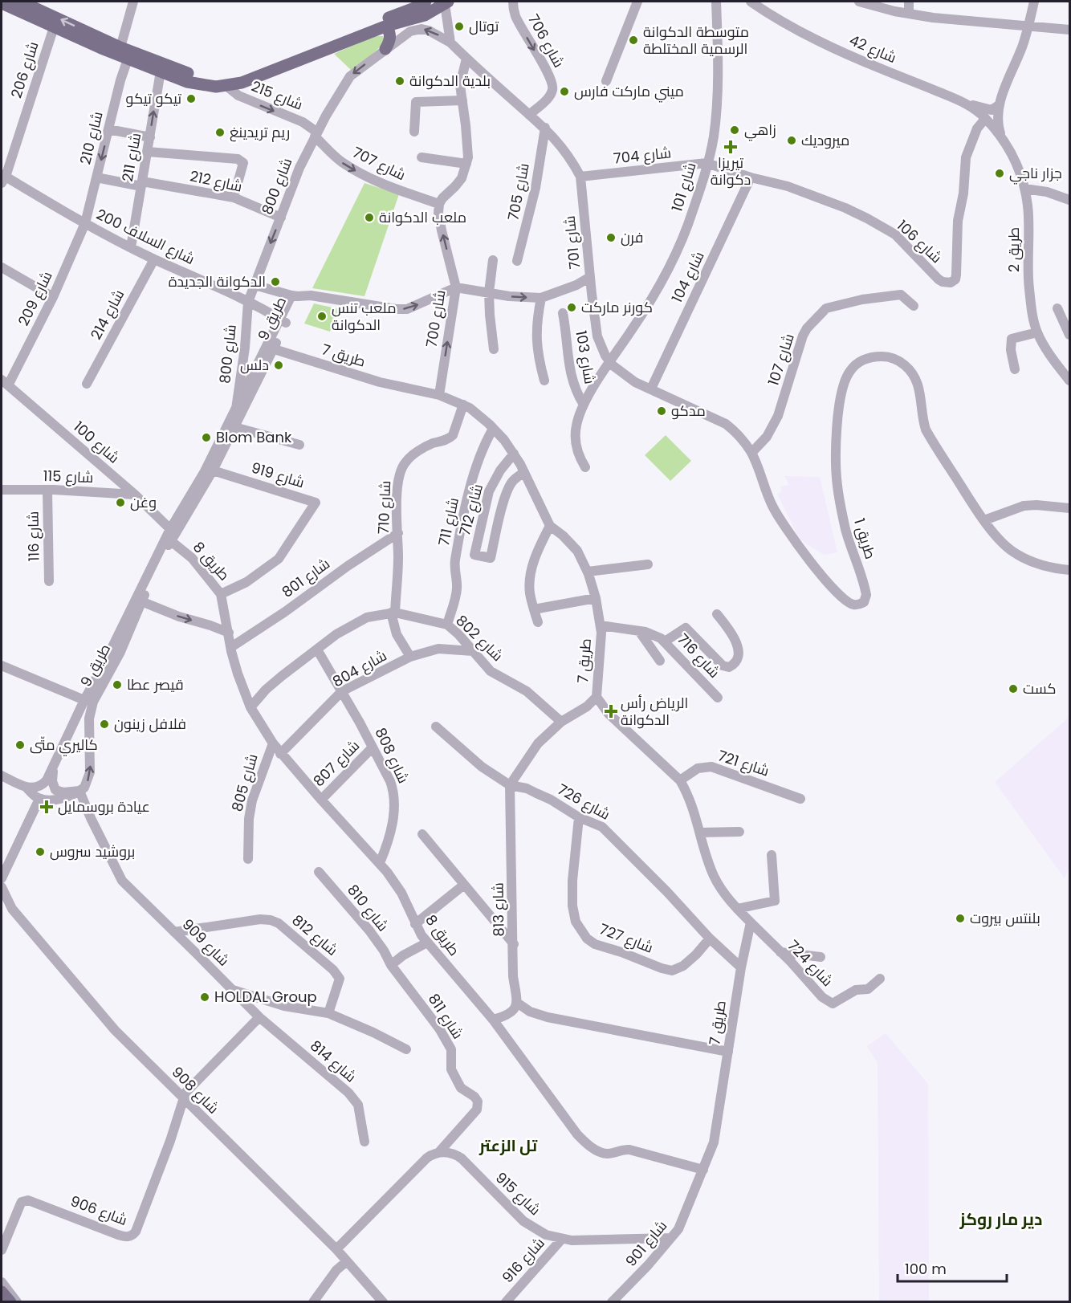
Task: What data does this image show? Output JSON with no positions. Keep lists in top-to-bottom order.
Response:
{
  "streets": {
    "street": [
      "شارع 706",
      "شارع 42",
      "شارع 206",
      "شارع 215",
      "شارع 210",
      "شارع 704",
      "شارع 211",
      "شارع 707",
      "شارع 212",
      "800 شارع",
      "شارع 101",
      "شارع 705",
      "200 شارع السلاف",
      "شارع 106",
      "شارع 701",
      "طريق 2",
      "شارع 104",
      "شارع 209",
      "شارع 214",
      "9 طريق",
      "شارع 700",
      "شارع 800",
      "7 طريق",
      "شارع 103",
      "شارع 107",
      "شارع 100",
      "شارع 919",
      "شارع 115",
      "شارع 710",
      "شارع 712",
      "شارع 711",
      "شارع 116",
      "طريق 1",
      "طريق 8",
      "شارع 801",
      "شارع 802",
      "شارع 716",
      "شارع 804",
      "شارع 808",
      "شارع 807",
      "شارع 721",
      "شارع 805",
      "شارع 726",
      "شارع 810",
      "شارع 813",
      "شارع 812",
      "شارع 727",
      "شارع 909",
      "شارع 724",
      "شارع 811",
      "شارع 814",
      "شارع 908",
      "شارع 915",
      "شارع 906",
      "شارع 901",
      "شارع 916"
    ]
  },
  "crossings": [
    ["شارع 706", "شارع 701"],
    ["شارع 42", "شارع 106"],
    ["شارع 42", "طريق 2"],
    ["شارع 206", "200 شارع السلاف"],
    ["شارع 215", "شارع 707"],
    ["شارع 215", "800 شارع"],
    ["شارع 215", "شارع 701"],
    ["شارع 215", "شارع 700"],
    ["شارع 210", "شارع 212"],
    ["شارع 210", "200 شارع السلاف"],
    ["شارع 210", "شارع 209"],
    ["شارع 704", "شارع 101"],
    ["شارع 704", "شارع 106"],
    ["شارع 704", "شارع 701"],
    ["شارع 211", "شارع 212"],
    ["شارع 211", "200 شارع السلاف"],
    ["شارع 707", "800 شارع"],
    ["شارع 707", "شارع 701"],
    ["شارع 707", "شارع 700"],
    ["شارع 212", "800 شارع"],
    ["800 شارع", "200 شارع السلاف"],
    ["800 شارع", "شارع 701"],
    ["800 شارع", "شارع 700"],
    ["800 شارع", "شارع 800"],
    ["شارع 101", "شارع 106"],
    ["شارع 101", "شارع 103"],
    ["شارع 101", "طريق 1"],
    ["شارع 705", "شارع 701"],
    ["200 شارع السلاف", "شارع 209"],
    ["200 شارع السلاف", "شارع 214"],
    ["200 شارع السلاف", "9 طريق"],
    ["200 شارع السلاف", "شارع 800"],
    ["شارع 106", "طريق 2"],
    ["شارع 106", "شارع 104"],
    ["شارع 701", "شارع 700"],
    ["شارع 701", "طريق 1"],
    ["شارع 104", "طريق 1"],
    ["شارع 209", "شارع 100"],
    ["9 طريق", "شارع 800"],
    ["9 طريق", "7 طريق"],
    ["9 طريق", "شارع 100"],
    ["9 طريق", "شارع 919"],
    ["9 طريق", "طريق 8"],
    ["9 طريق", "شارع 909"],
    ["شارع 700", "7 طريق"],
    ["7 طريق", "شارع 710"],
    ["7 طريق", "شارع 712"],
    ["7 طريق", "شارع 711"],
    ["7 طريق", "طريق 8"],
    ["7 طريق", "شارع 716"],
    ["7 طريق", "شارع 721"],
    ["7 طريق", "شارع 726"],
    ["7 طريق", "شارع 724"],
    ["7 طريق", "شارع 901"],
    ["شارع 107", "طريق 1"],
    ["شارع 100", "شارع 115"],
    ["شارع 919", "طريق 8"],
    ["شارع 115", "شارع 116"],
    ["شارع 710", "شارع 801"],
    ["شارع 710", "شارع 802"],
    ["شارع 710", "شارع 804"],
    ["شارع 711", "شارع 802"],
    ["طريق 8", "شارع 801"],
    ["طريق 8", "شارع 802"],
    ["طريق 8", "شارع 804"],
    ["طريق 8", "شارع 808"],
    ["طريق 8", "شارع 807"],
    ["طريق 8", "شارع 805"],
    ["طريق 8", "شارع 901"],
    ["شارع 802", "شارع 804"],
    ["شارع 802", "شارع 808"],
    ["شارع 804", "شارع 808"],
    ["شارع 808", "شارع 807"],
    ["شارع 726", "شارع 813"],
    ["شارع 726", "شارع 727"],
    ["شارع 810", "شارع 811"],
    ["شارع 812", "شارع 909"],
    ["شارع 909", "شارع 814"],
    ["شارع 811", "شارع 915"],
    ["شارع 908", "شارع 906"],
    ["شارع 915", "شارع 901"],
    ["شارع 915", "شارع 916"]
  ],
  "one_way": [
    "شارع 215",
    "شارع 211",
    "شارع 707",
    "800 شارع"
  ],
  "districts": ["تل الزعتر", "دير مار روكز"],
  "places": {
    "other": [
      "توتال",
      "متوسطة الدكوانة الرسمية المختلطة",
      "بلدية الدكوانة",
      "ميني ماركت فارس",
      "تيكو تيكو",
      "زاهي",
      "ريم تريدينغ",
      "ميروديك",
      "جزار ناجي",
      "ملعب الدكوانة",
      "فرن",
      "الدكوانة الجديدة",
      "كورنر ماركت",
      "ملعب تنس الدكوانة",
      "دلس",
      "مدكو",
      "Blom Bank",
      "وغن",
      "قيصر عطا",
      "كست",
      "فلافل زينون",
      "كاليري متّى",
      "بروشيد سروس",
      "بلنتس بيروت",
      "HOLDAL Group"
    ],
    "health": ["تيريزا دكوانة", "الرياض رأس الدكوانة", "عيادة بروسمايل"]
  },
  "scale_bar": "100 m"
}
